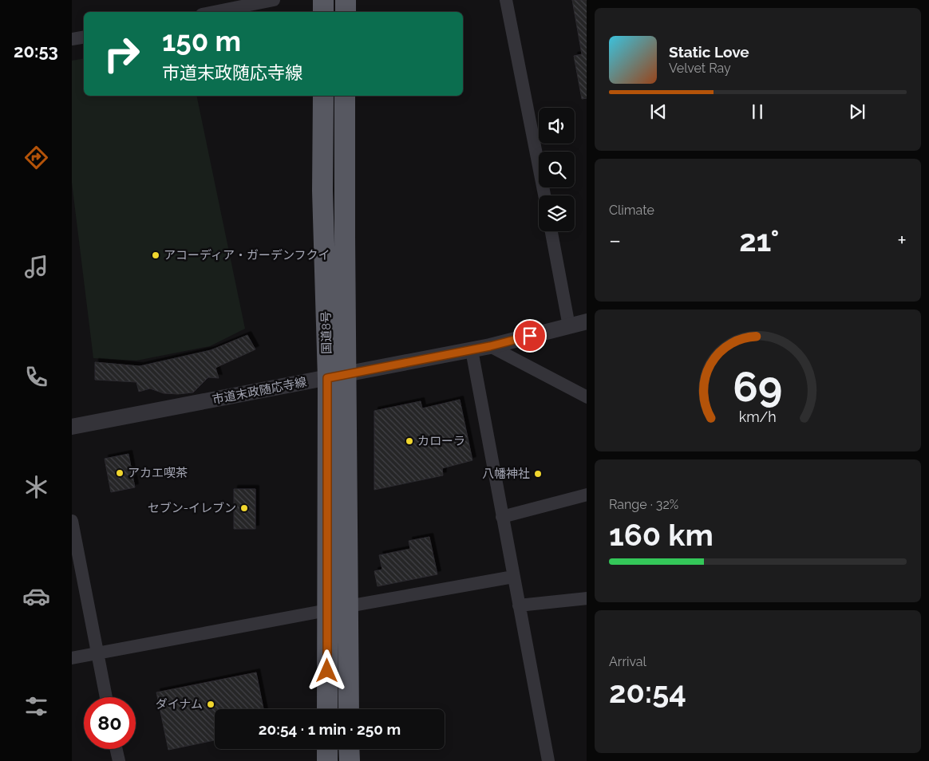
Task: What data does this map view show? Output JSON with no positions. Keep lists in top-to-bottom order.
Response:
{
  "streets": {
    "highway": ["国道8号"],
    "street": ["市道末政随応寺線"]
  },
  "crossings": [
    ["国道8号", "市道末政随応寺線"]
  ],
  "places": [
    "アコーディア・ガーデンフクイ",
    "カローラ",
    "アカエ喫茶",
    "八幡神社",
    "セブン-イレブン",
    "ダイナム"
  ],
  "page": {
    "tabs": "20:53",
    "turn": ["150 m", "市道末政随応寺線"],
    "song": ["Static Love", "Velvet Ray"],
    "tile": [
      "Climate",
      ["Range · 32%", "160 km"],
      ["Arrival", "20:54"]
    ],
    "heat": ["−", "21°", "+"],
    "limit": "80",
    "trip": "20:54 · 1 min · 250 m",
    "gauge": ["69", "km/h"]
  }
}
